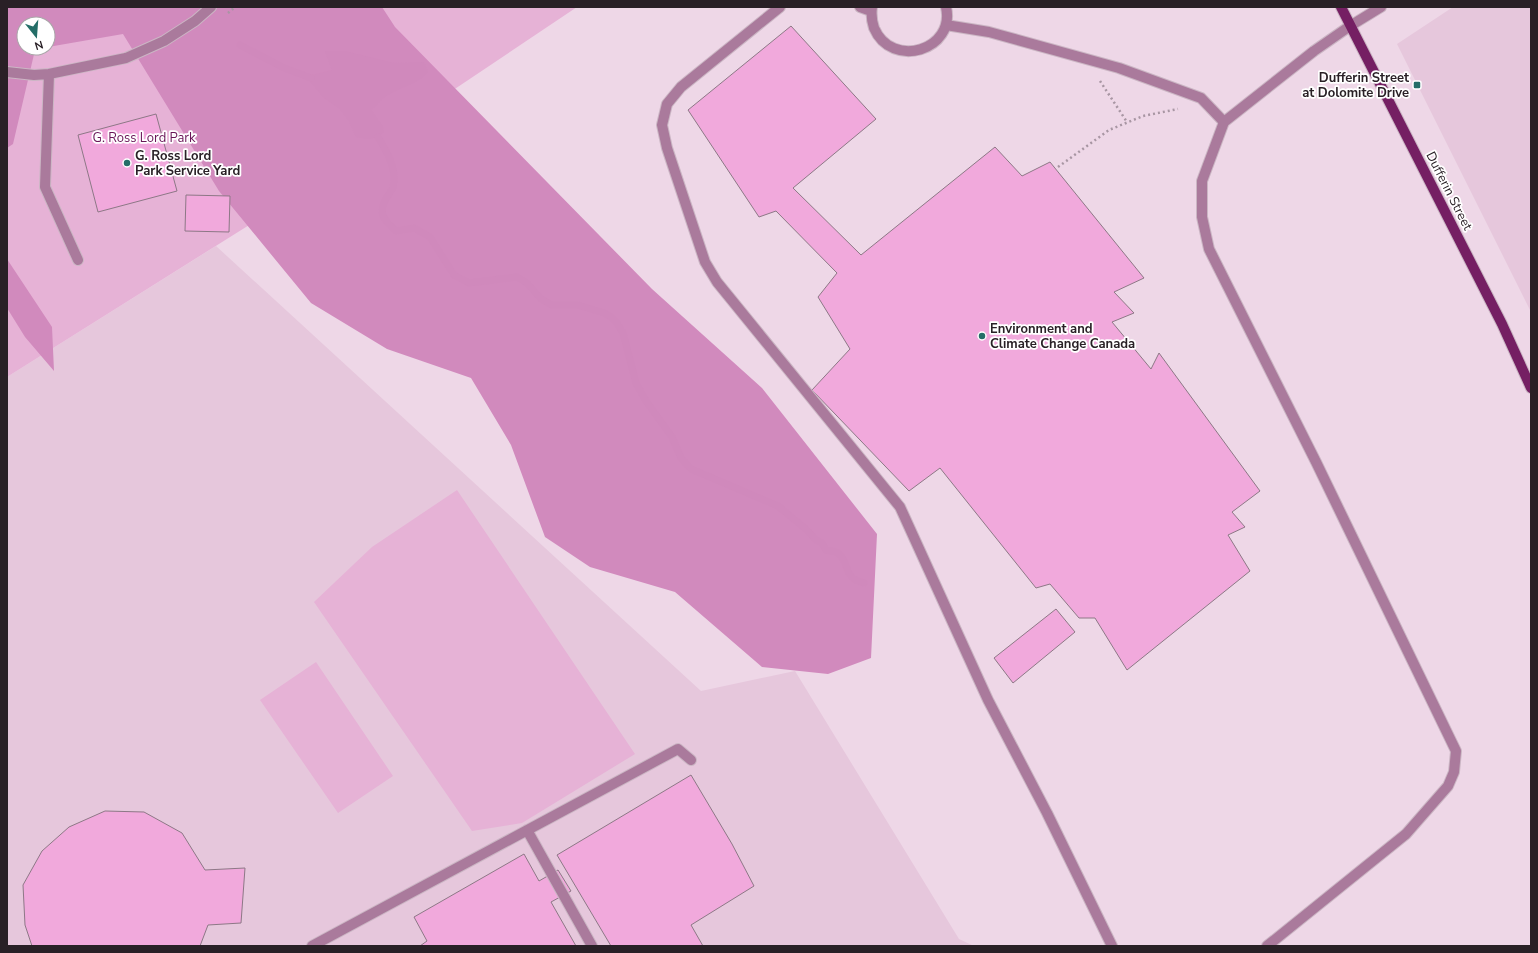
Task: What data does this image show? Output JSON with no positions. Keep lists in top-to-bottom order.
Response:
{
  "streets": {
    "main road": ["Dufferin Street"]
  },
  "parks": ["G. Ross Lord Park"],
  "places": {
    "transit": ["Dufferin Street at Dolomite Drive"],
    "other": ["G. Ross Lord Park Service Yard", "Environment and Climate Change Canada"]
  },
  "north": "bottom"
}
